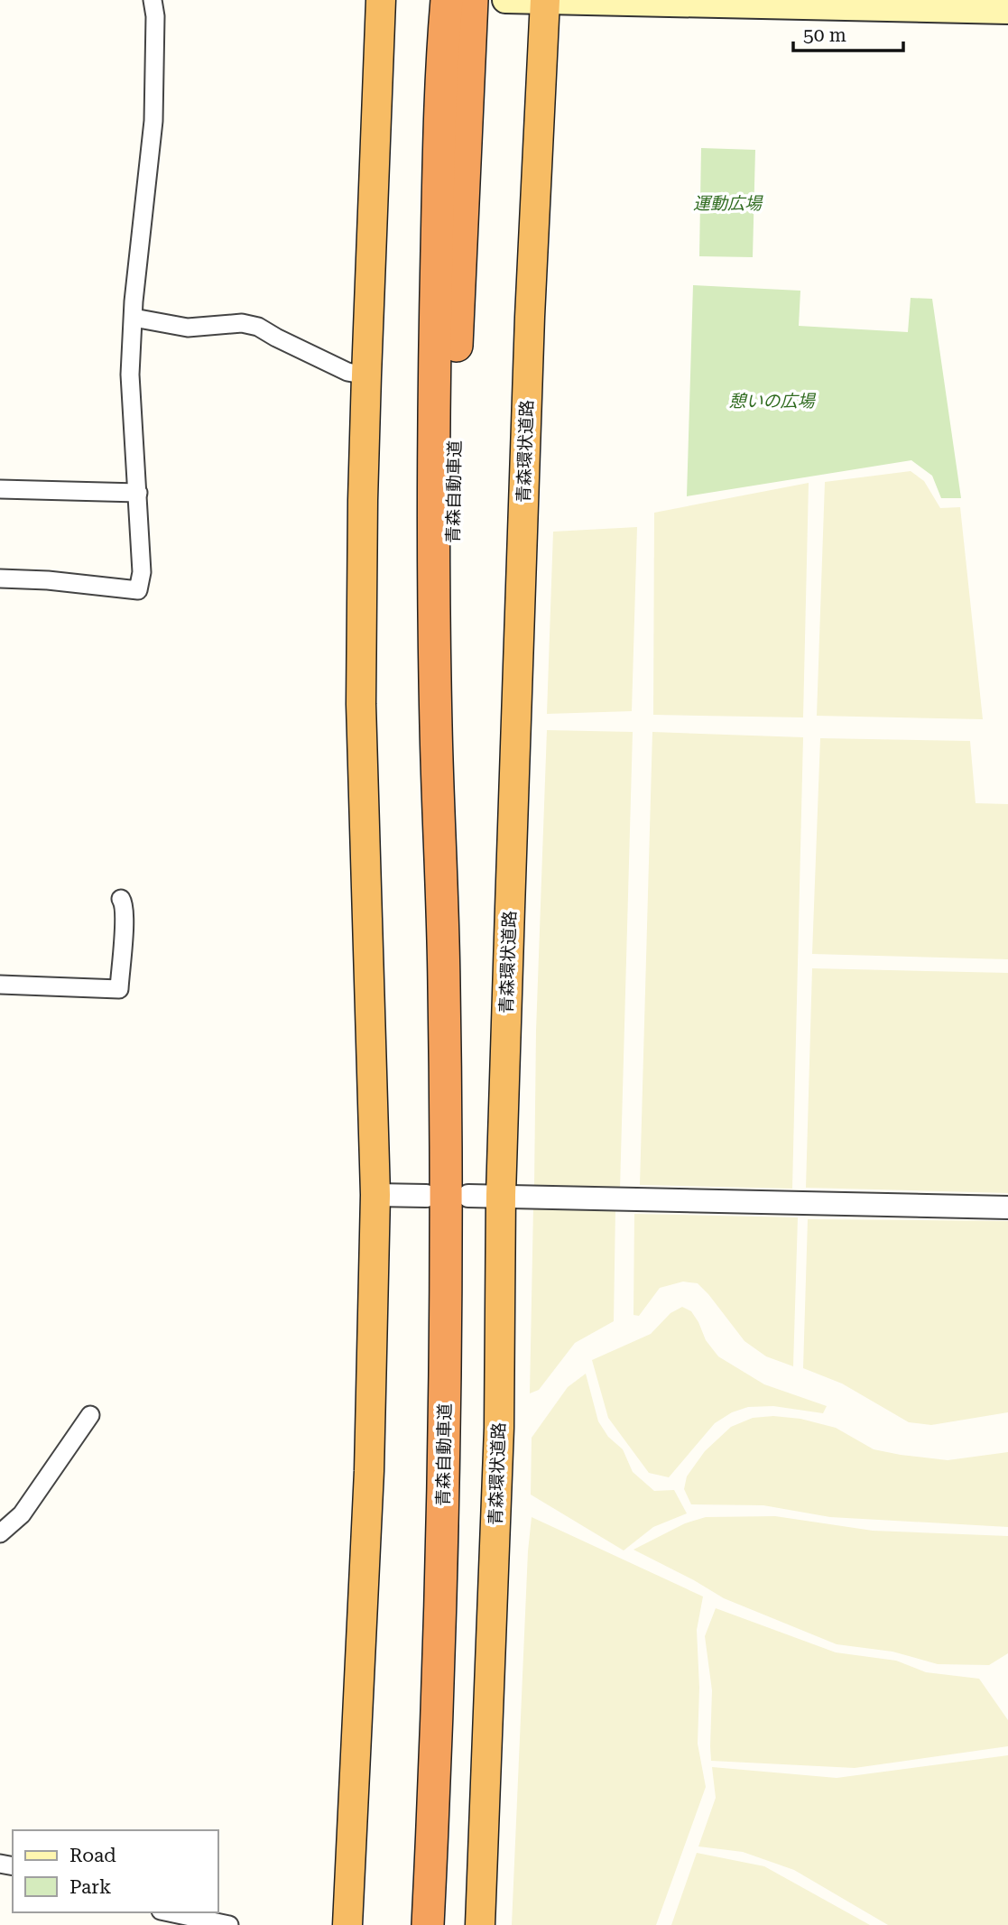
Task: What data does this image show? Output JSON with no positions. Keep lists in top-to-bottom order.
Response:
{
  "streets": {
    "highway": ["青森環状道路", "青森自動車道"]
  },
  "parks": ["運動広場", "憩いの広場"],
  "legend": ["Road", "Park"],
  "scale_bar": "50 m"
}
